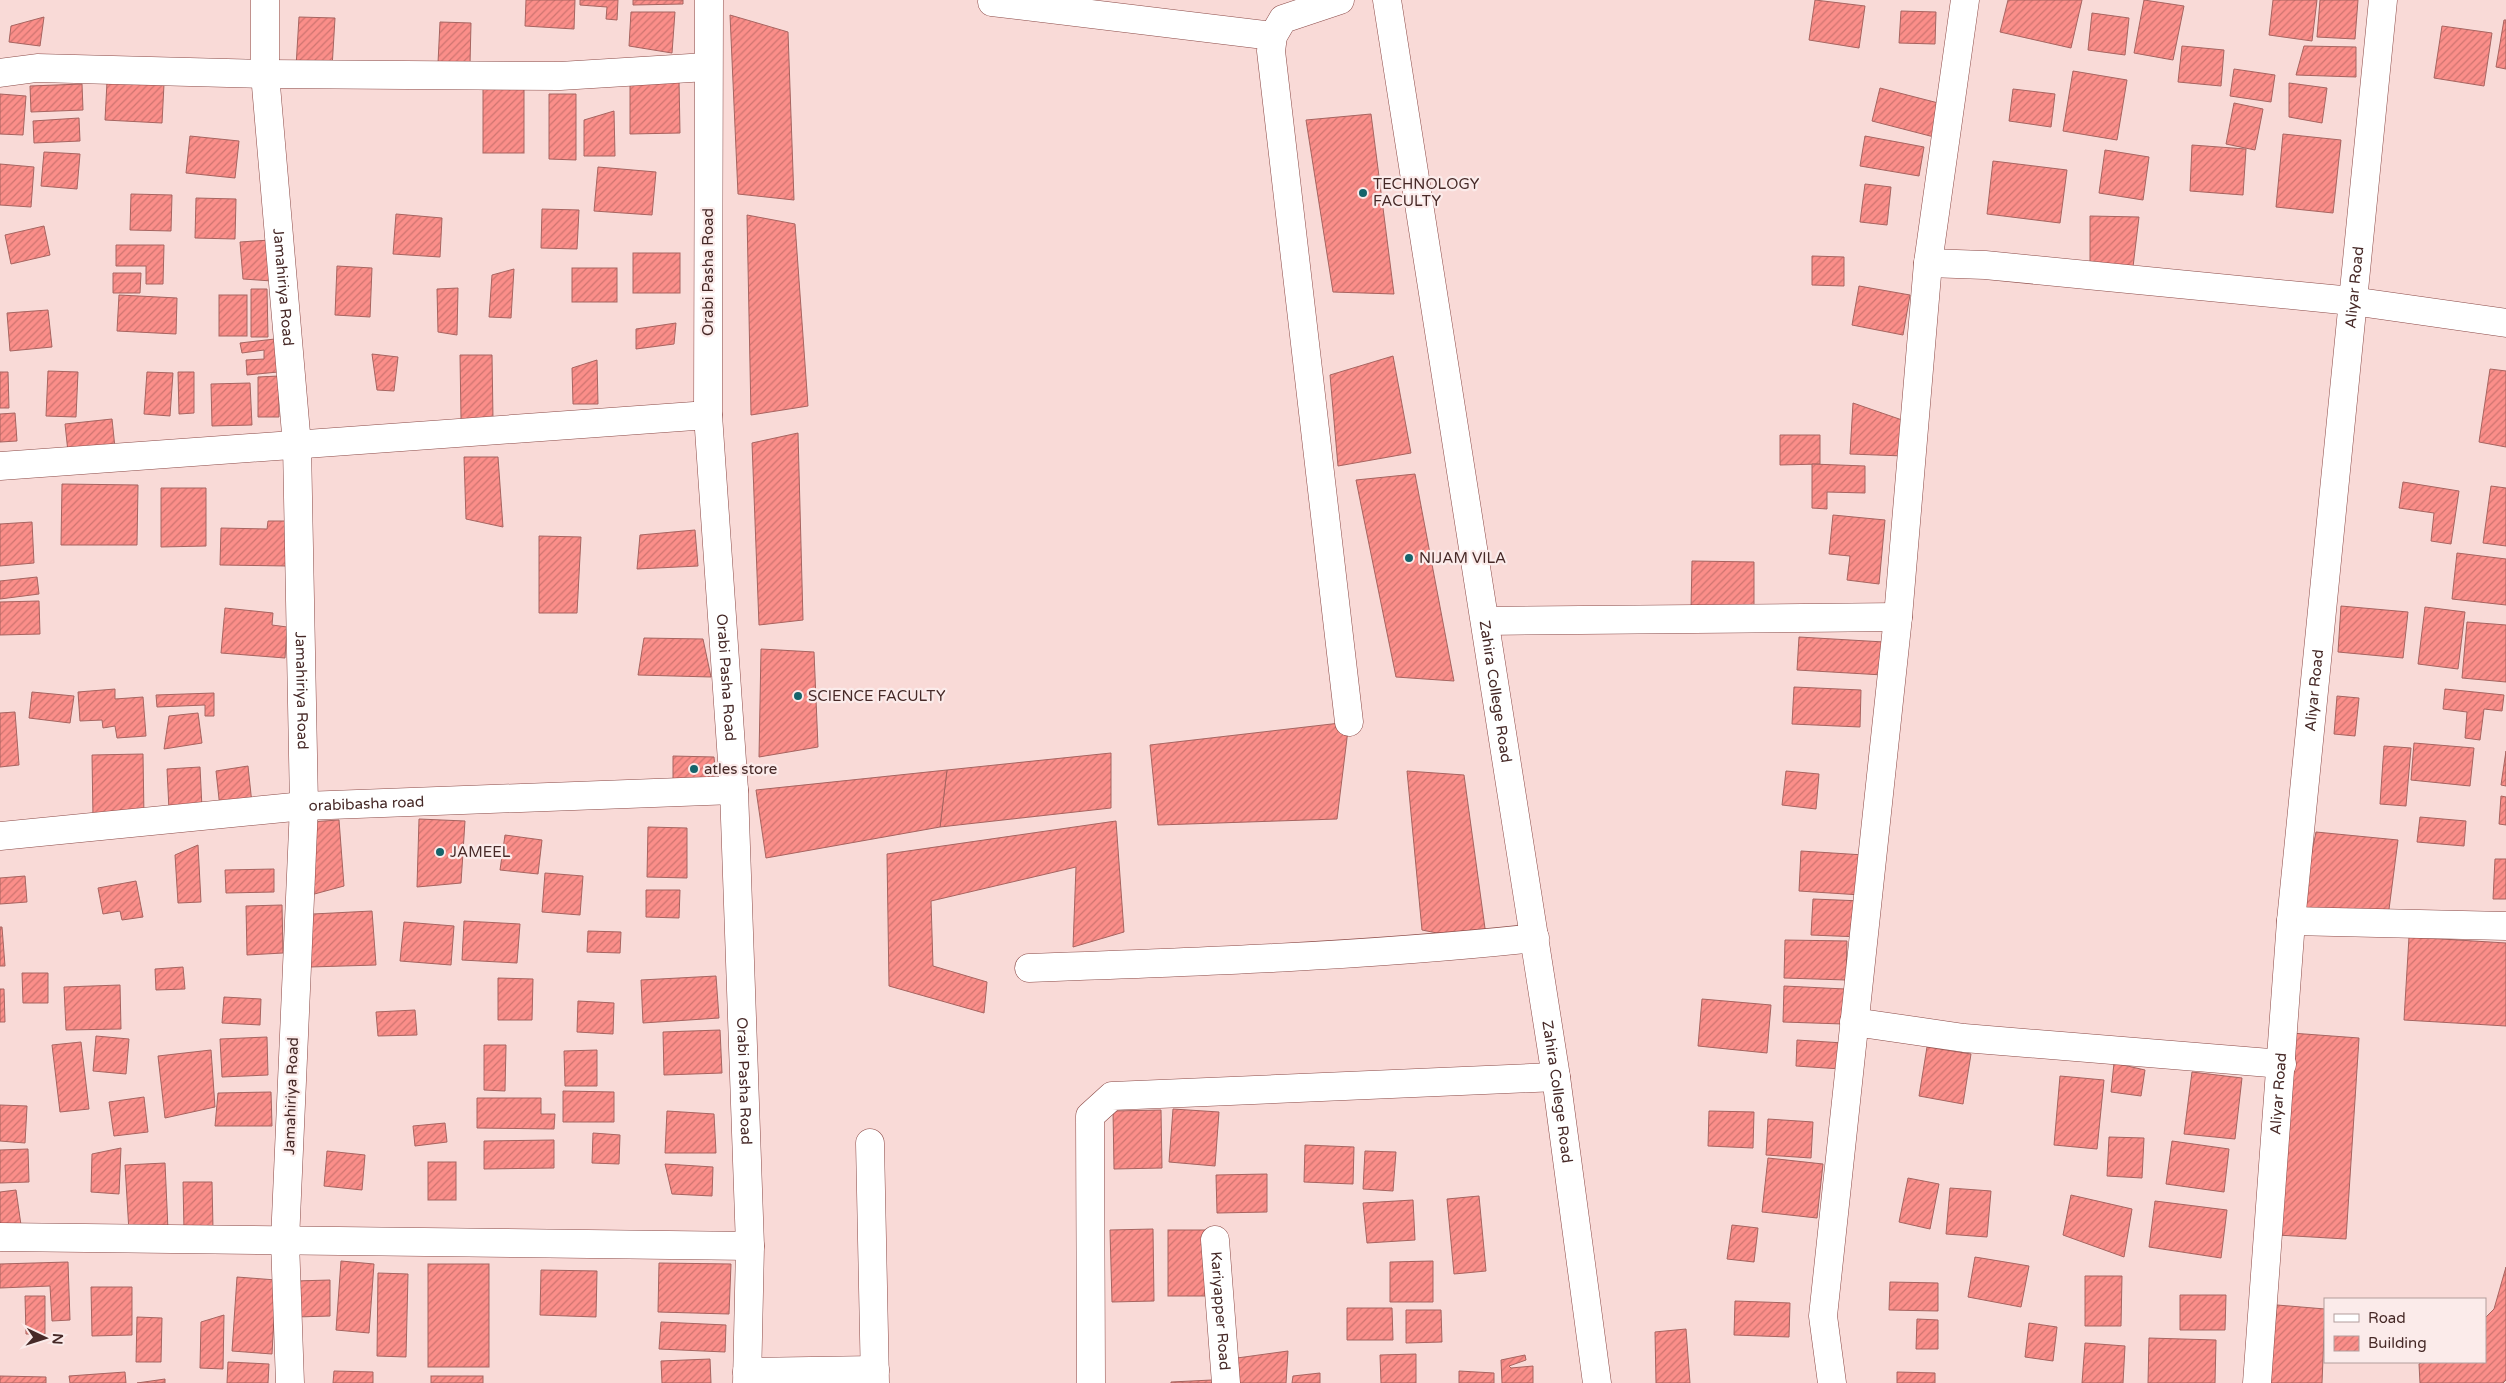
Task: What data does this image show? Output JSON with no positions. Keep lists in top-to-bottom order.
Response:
{
  "streets": {
    "street": [
      "Orabi Pasha Road",
      "Jamahiriya Road",
      "Aliyar Road",
      "Zahira College Road",
      "orabibasha road",
      "Kariyapper Road"
    ]
  },
  "crossings": [
    ["Orabi Pasha Road", "orabibasha road"],
    ["Jamahiriya Road", "orabibasha road"]
  ],
  "places": [
    "TECHNOLOGY FACULTY",
    "NIJAM VILA",
    "SCIENCE FACULTY",
    "atles store",
    "JAMEEL"
  ],
  "legend": ["Road", "Building"],
  "north": "right"
}
